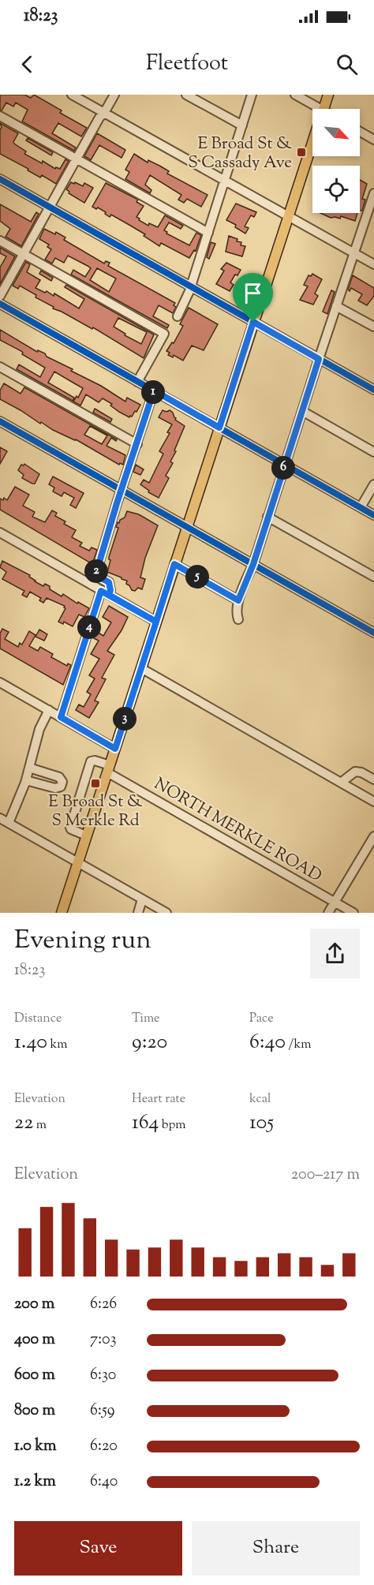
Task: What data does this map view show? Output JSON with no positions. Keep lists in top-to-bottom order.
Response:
{
  "streets": {
    "street": ["NORTH MERKLE ROAD"]
  },
  "places": {
    "transit": ["E Broad St & S Cassady Ave", "E Broad St & S Merkle Rd"]
  },
  "north": "bottom right",
  "page": {
    "status": "18:23",
    "header": "Fleetfoot",
    "pins": [
      "1",
      "6",
      "2",
      "5",
      "4",
      "3"
    ],
    "heading": ["Evening run", "18:23"],
    "stats": [
      ["Distance", "1.40 km"],
      ["Time", "9:20"],
      ["Pace", "6:40 /km"],
      ["Elevation", "22 m"],
      ["Heart rate", "164 bpm"],
      ["kcal", "105"]
    ],
    "chart": ["Elevation", "200–217 m"],
    "list": [
      {
        "name": "200 m",
        "note": "6:26"
      },
      {
        "name": "400 m",
        "note": "7:03"
      },
      {
        "name": "600 m",
        "note": "6:30"
      },
      {
        "name": "800 m",
        "note": "6:59"
      },
      {
        "name": "1.0 km",
        "note": "6:20"
      },
      {
        "name": "1.2 km",
        "note": "6:40"
      }
    ],
    "buttons": ["Save", "Share"]
  }
}
